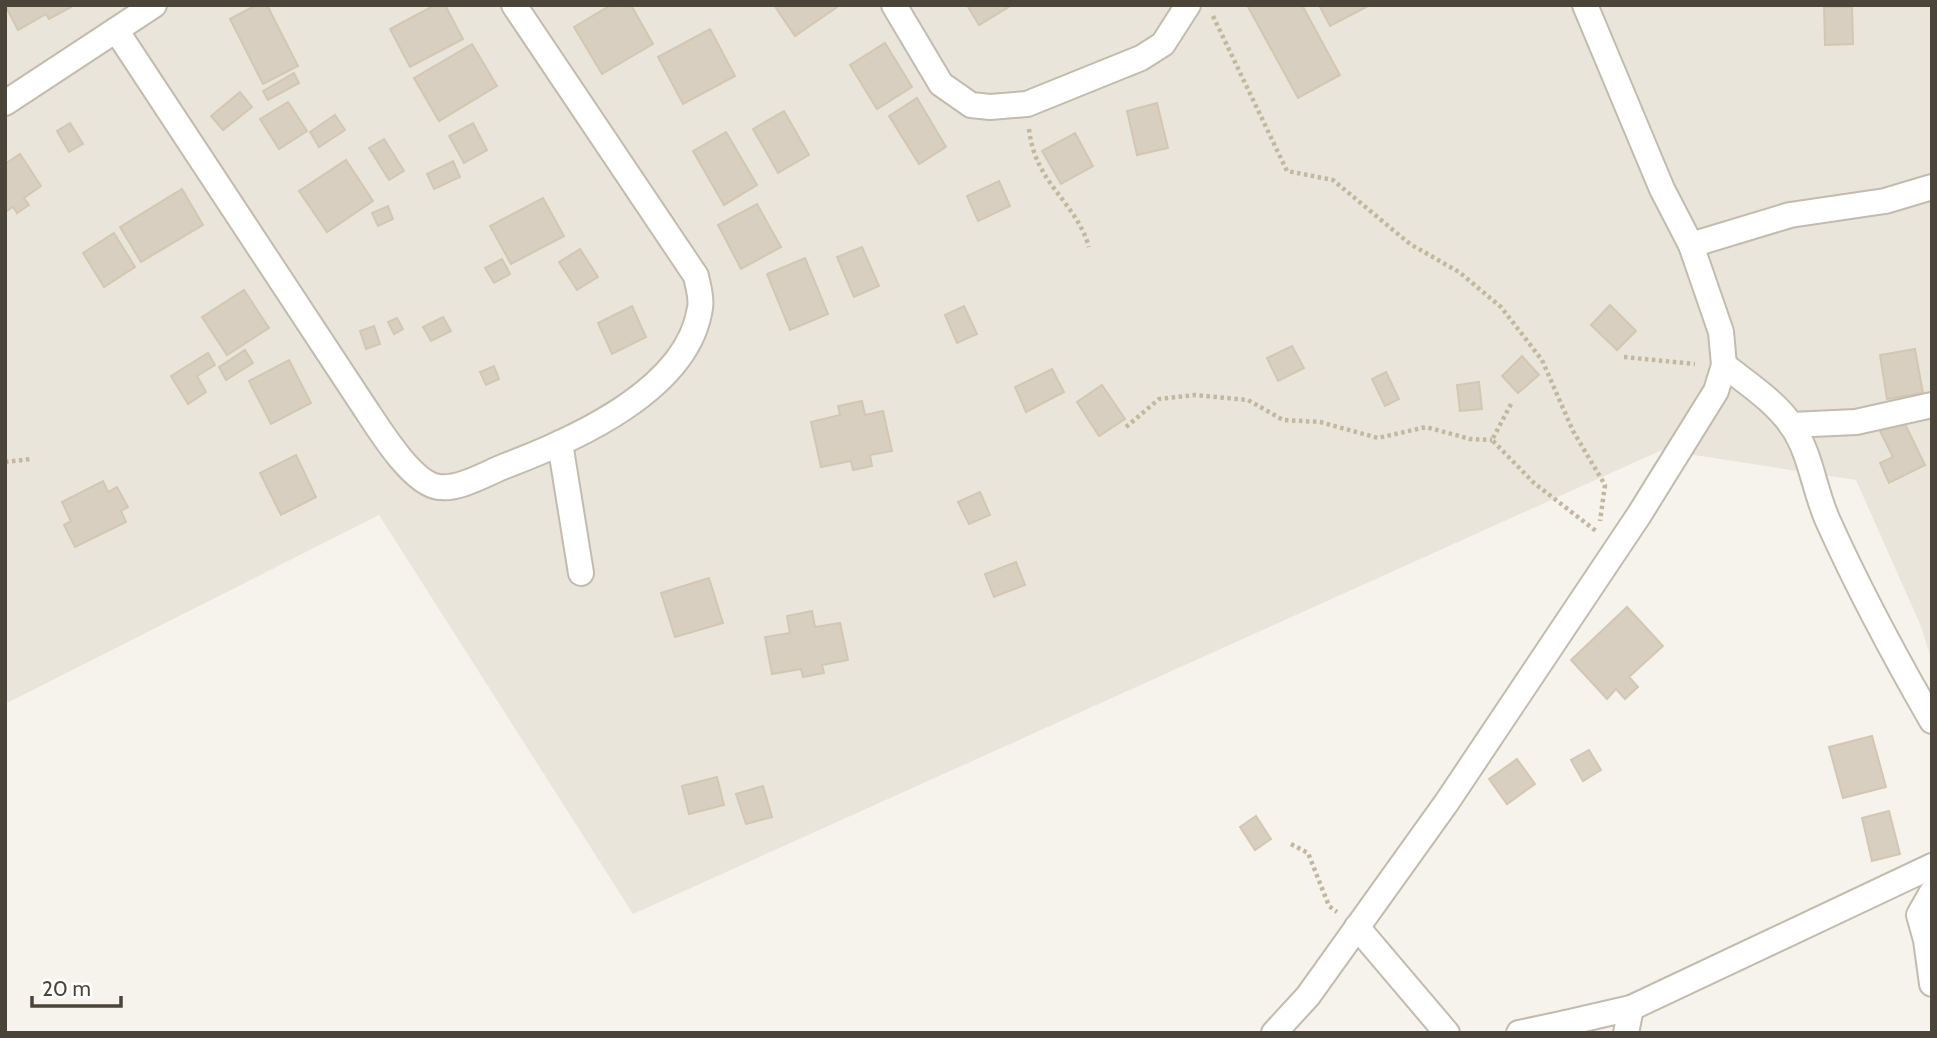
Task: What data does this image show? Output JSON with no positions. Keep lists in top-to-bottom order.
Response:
{
  "scale_bar": "20 m"
}
